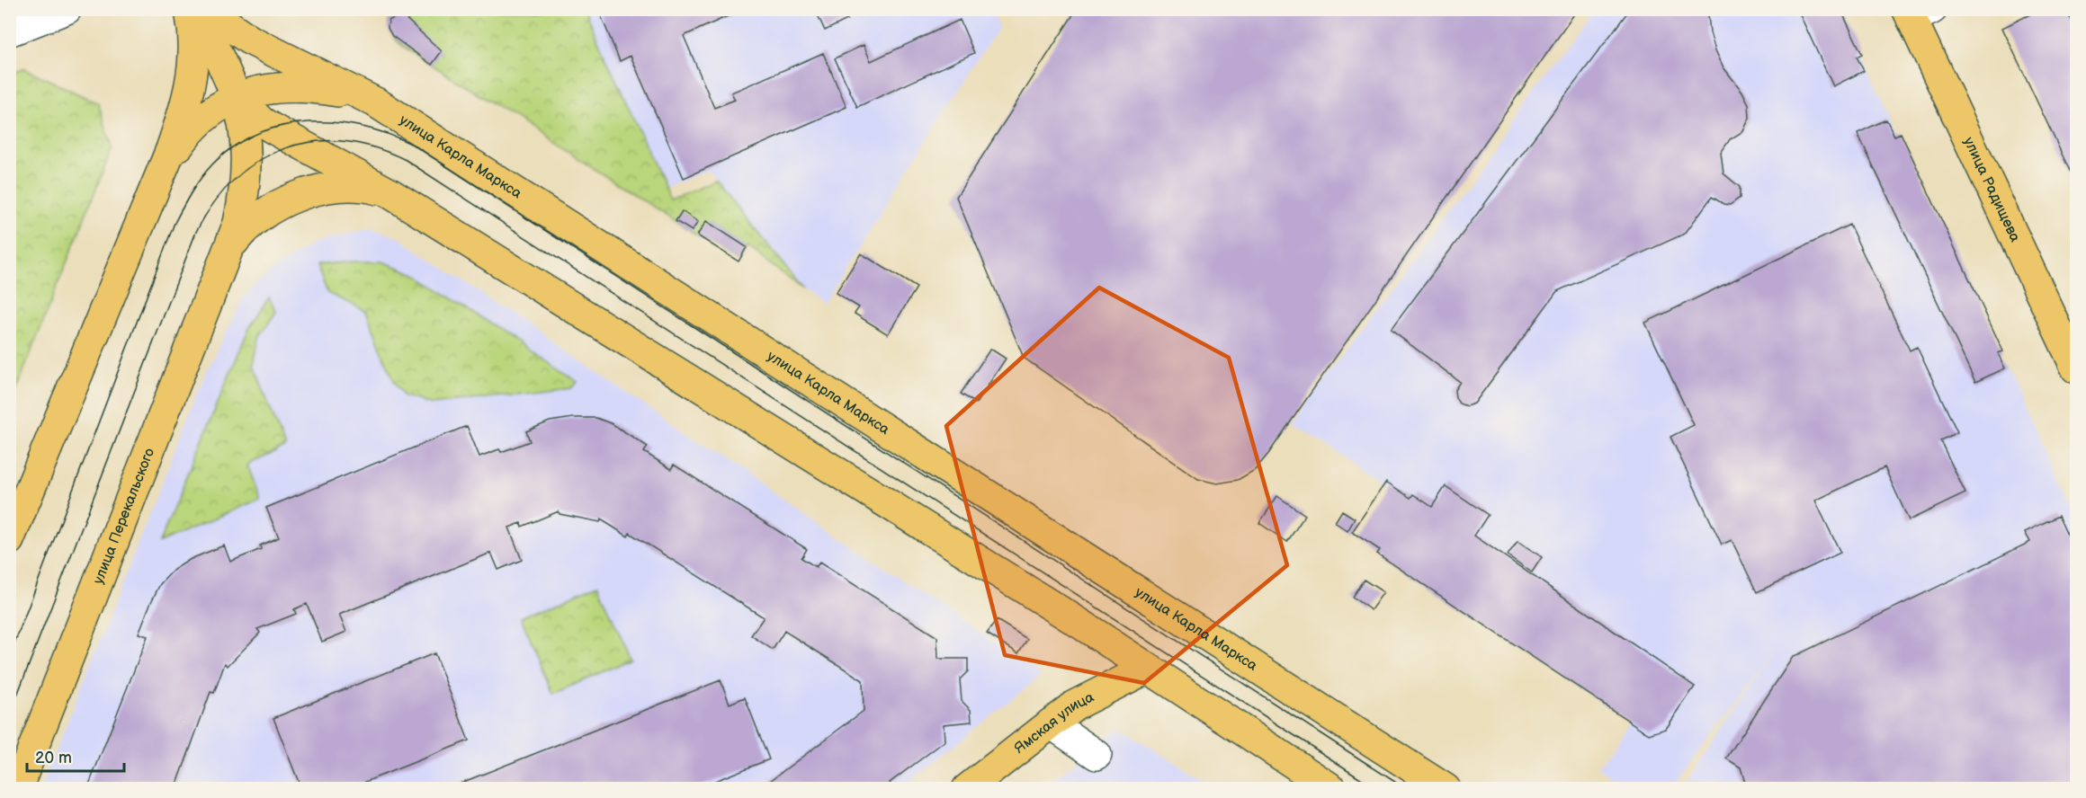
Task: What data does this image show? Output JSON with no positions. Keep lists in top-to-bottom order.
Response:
{
  "streets": {
    "main road": [
      "улица Карла Маркса",
      "улица Радищева",
      "улица Перекальского",
      "Ямская улица"
    ]
  },
  "scale_bar": "20 m"
}
